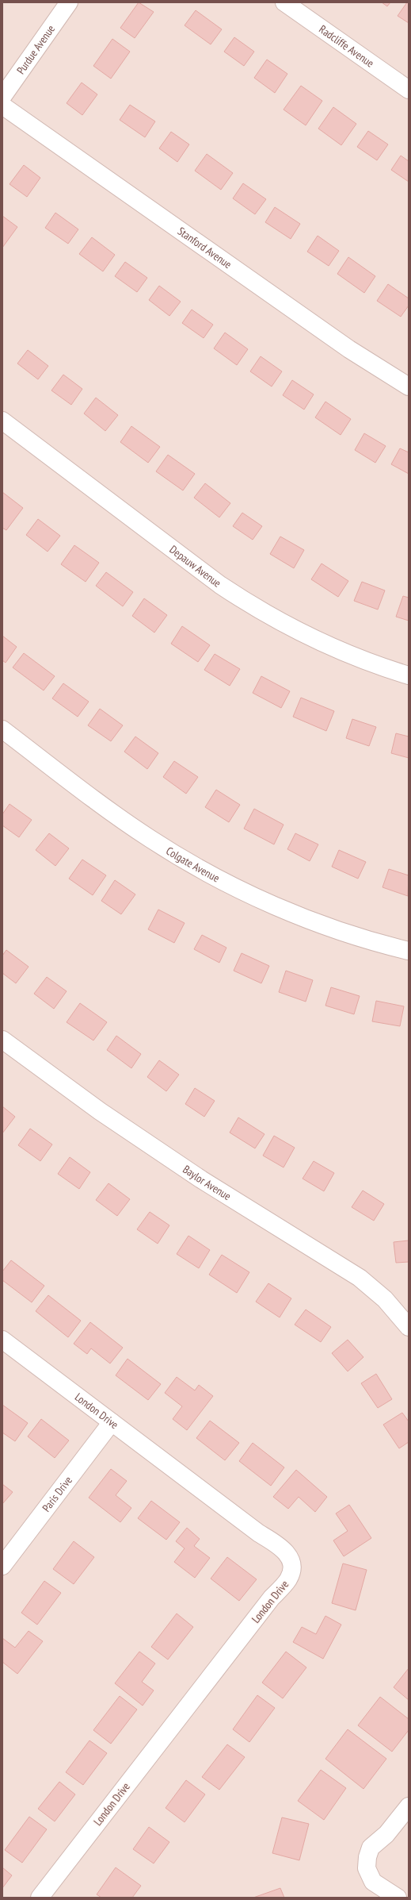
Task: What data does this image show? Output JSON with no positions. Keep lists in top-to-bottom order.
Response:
{
  "streets": {
    "street": [
      "Radcliffe Avenue",
      "Purdue Avenue",
      "Stanford Avenue",
      "Depauw Avenue",
      "Colgate Avenue",
      "Baylor Avenue",
      "London Drive",
      "Paris Drive"
    ]
  },
  "crossings": [
    ["London Drive", "Paris Drive"]
  ]
}
